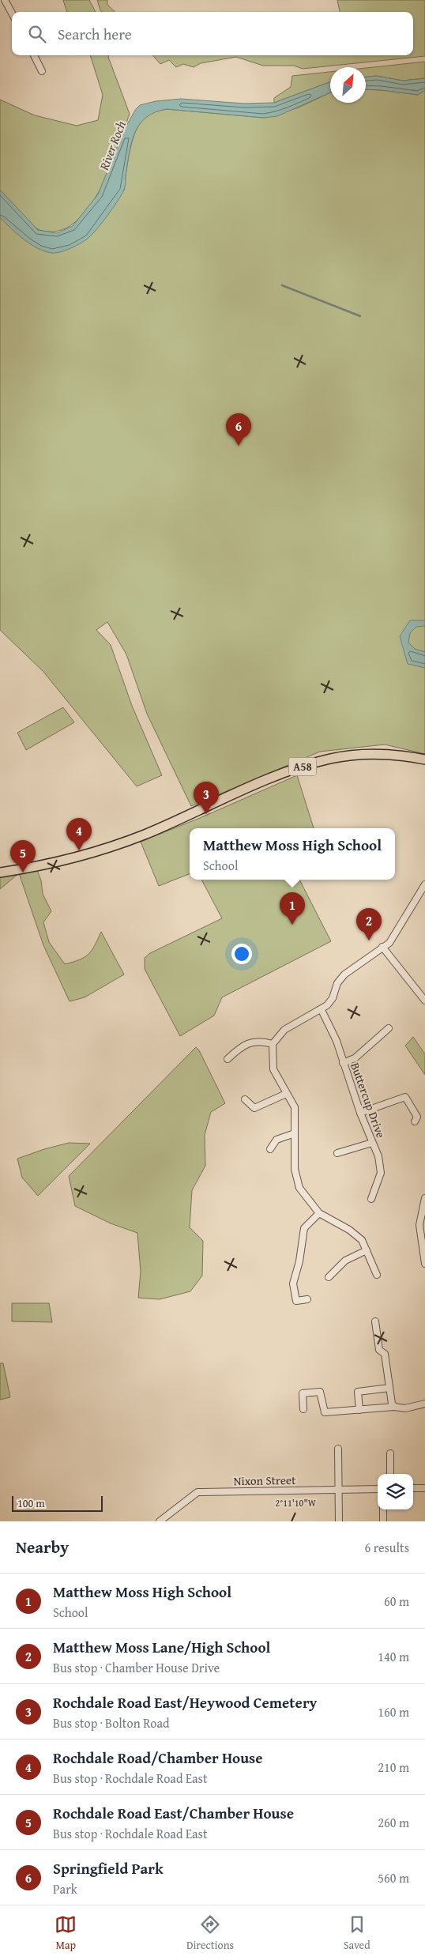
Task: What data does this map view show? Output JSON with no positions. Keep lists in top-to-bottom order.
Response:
{
  "streets": {
    "highway": ["A58"],
    "street": ["Buttercup Drive", "Nixon Street"]
  },
  "water": ["River Roch"],
  "scale_bar": "100 m",
  "north": "top right",
  "page": {
    "search": "Search here",
    "pins": [
      "6",
      "3",
      "4",
      "5",
      "1",
      "2"
    ],
    "popup": ["Matthew Moss High School", "School"],
    "scale": "100 m",
    "heading": ["Nearby", "6 results"],
    "list": [
      {
        "mark": "1",
        "name": "Matthew Moss High School",
        "note": "School",
        "value": "60 m"
      },
      {
        "mark": "2",
        "name": "Matthew Moss Lane/High School",
        "note": "Bus stop · Chamber House Drive",
        "value": "140 m"
      },
      {
        "mark": "3",
        "name": "Rochdale Road East/Heywood Cemetery",
        "note": "Bus stop · Bolton Road",
        "value": "160 m"
      },
      {
        "mark": "4",
        "name": "Rochdale Road/Chamber House",
        "note": "Bus stop · Rochdale Road East",
        "value": "210 m"
      },
      {
        "mark": "5",
        "name": "Rochdale Road East/Chamber House",
        "note": "Bus stop · Rochdale Road East",
        "value": "260 m"
      },
      {
        "mark": "6",
        "name": "Springfield Park",
        "note": "Park",
        "value": "560 m"
      }
    ],
    "nav": ["Map", "Directions", "Saved"]
  },
  "coordinates": ["2°11'10\"W"]
}
